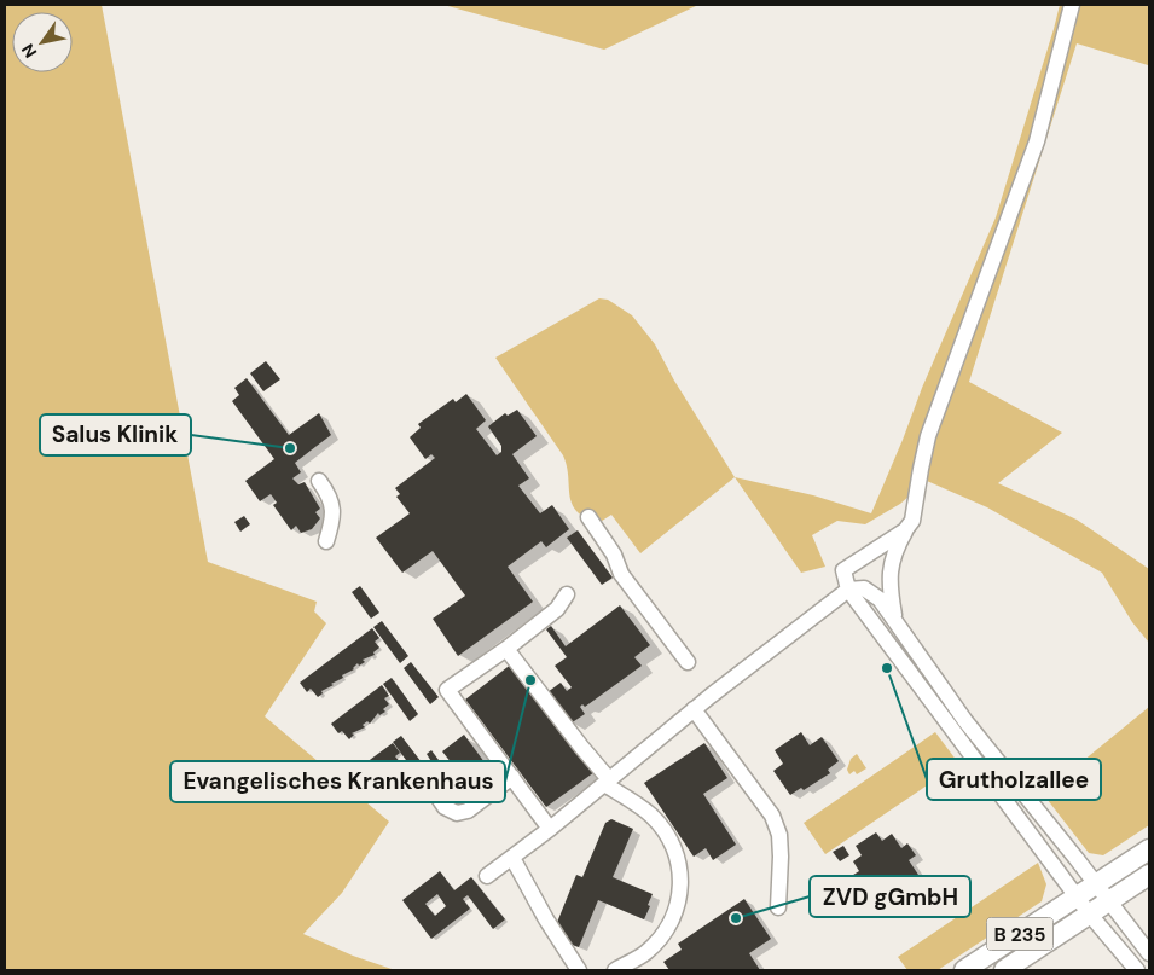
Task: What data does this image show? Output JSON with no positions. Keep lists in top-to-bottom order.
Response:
{
  "streets": {
    "main road": ["B 235"]
  },
  "places": [
    "Salus Klinik",
    "Grutholzallee",
    "Evangelisches Krankenhaus",
    "ZVD gGmbH"
  ],
  "north": "bottom left"
}
